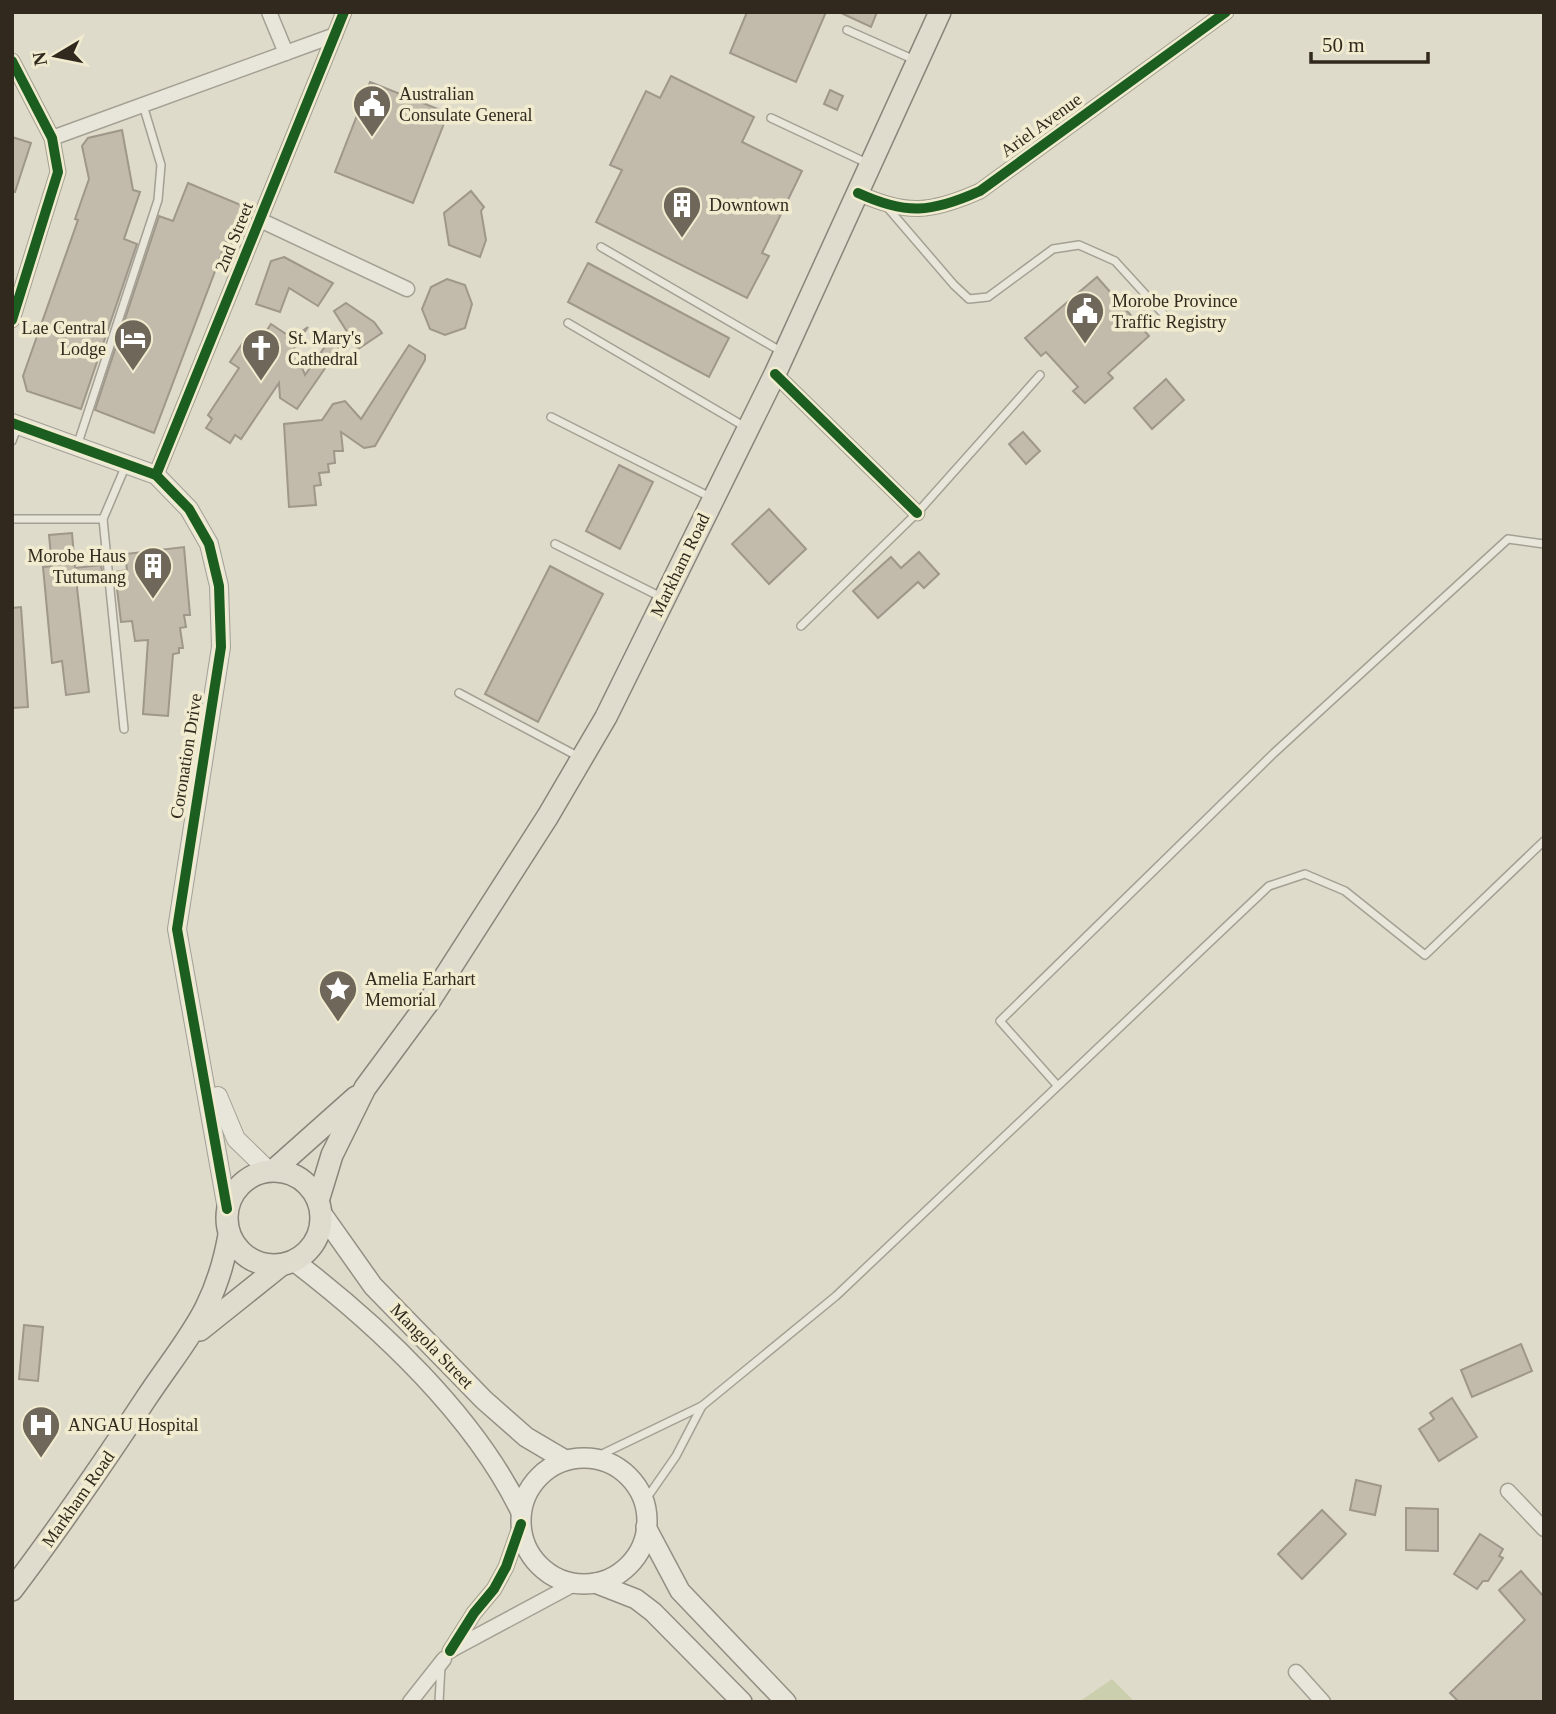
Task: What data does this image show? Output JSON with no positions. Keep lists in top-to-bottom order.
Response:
{
  "streets": {
    "main road": ["Markham Road", "Mangola Street"],
    "street": ["Ariel Avenue", "2nd Street", "Coronation Drive"]
  },
  "crossings": [
    ["Ariel Avenue", "Markham Road"],
    ["2nd Street", "Coronation Drive"],
    ["Markham Road", "Coronation Drive"],
    ["Markham Road", "Mangola Street"],
    ["Coronation Drive", "Mangola Street"]
  ],
  "places": {
    "public building": ["Australian Consulate General", "Morobe Province Traffic Registry"],
    "building": ["Downtown", "Morobe Haus Tutumang"],
    "hotel": ["Lae Central Lodge"],
    "church": ["St. Mary's Cathedral"],
    "place": ["Amelia Earhart Memorial"],
    "hospital": ["ANGAU Hospital"]
  },
  "scale_bar": "50 m",
  "north": "left"
}
